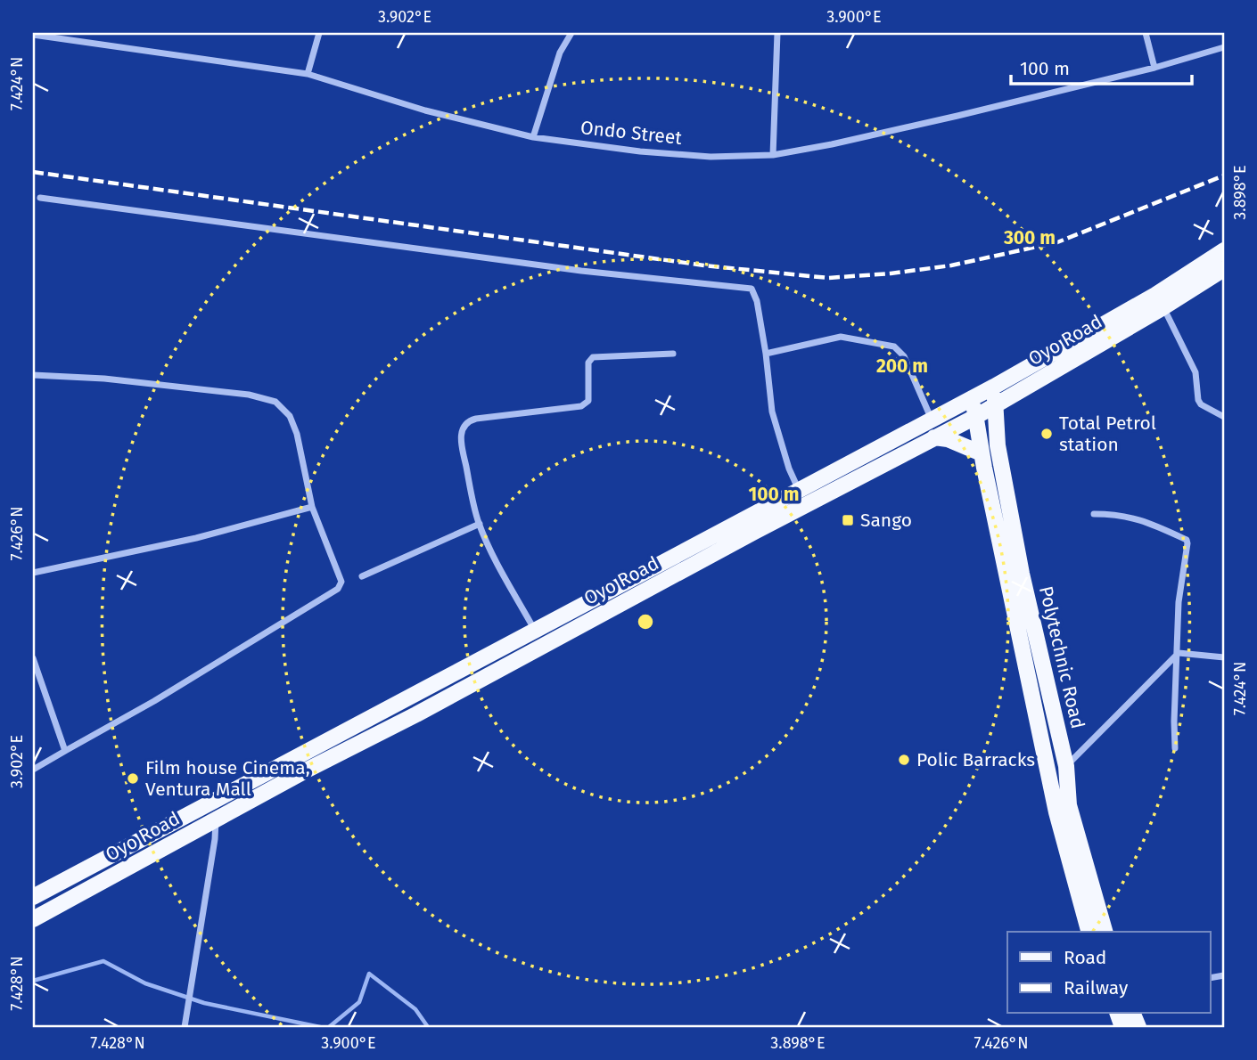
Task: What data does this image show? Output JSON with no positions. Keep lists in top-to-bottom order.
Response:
{
  "streets": {
    "main road": ["Oyo Road", "Polytechnic Road"],
    "street": ["Ondo Street"]
  },
  "crossings": [
    ["Oyo Road", "Polytechnic Road"]
  ],
  "places": {
    "other": ["Total Petrol station", "Polic Barracks", "Film house Cinema, Ventura Mall"],
    "transit": ["Sango"]
  },
  "legend": ["Road", "Railway"],
  "scale_bar": "100 m",
  "coordinates": [
    "3.902°E",
    "3.900°E",
    "7.424°N",
    "3.898°E",
    "7.426°N",
    "7.428°N"
  ],
  "rings": ["300 m", "200 m", "100 m"]
}
